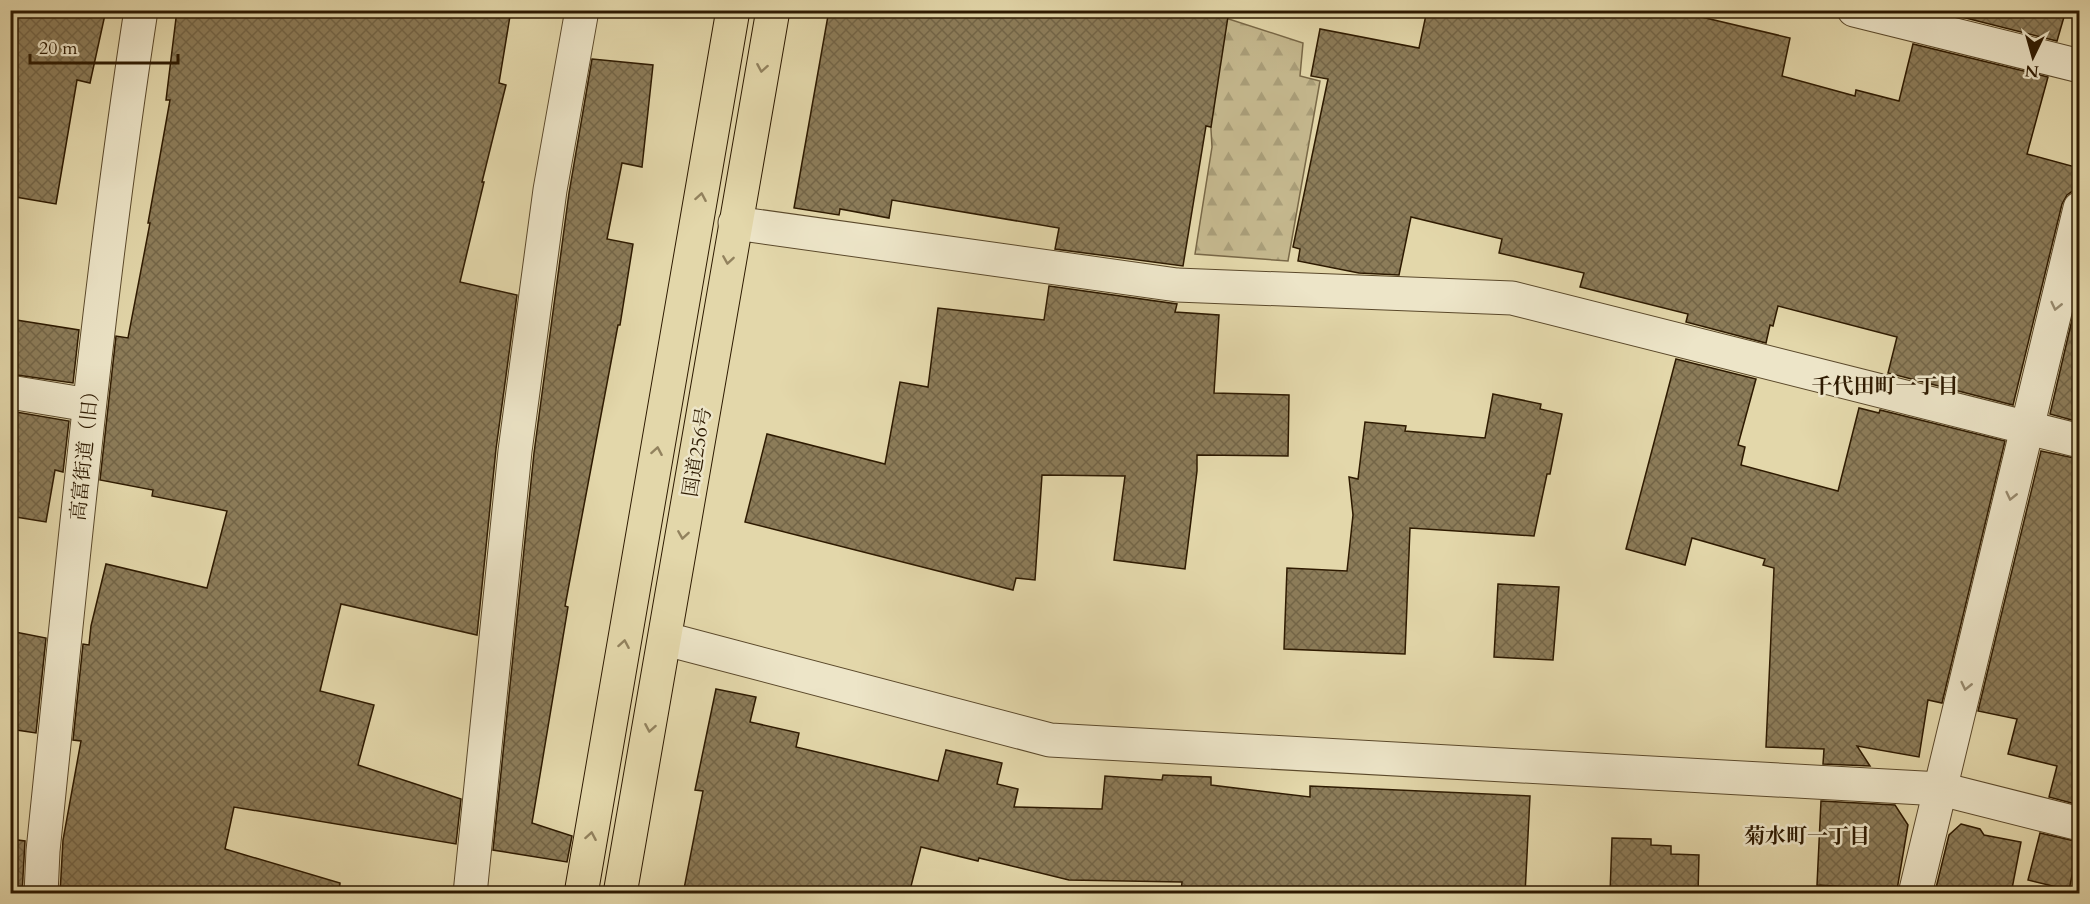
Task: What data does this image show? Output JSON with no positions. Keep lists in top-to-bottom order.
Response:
{
  "streets": {
    "highway": ["国道256号"],
    "street": ["高富街道（旧）"]
  },
  "districts": ["千代田町一丁目", "菊水町一丁目"],
  "scale_bar": "20 m",
  "north": "bottom"
}
